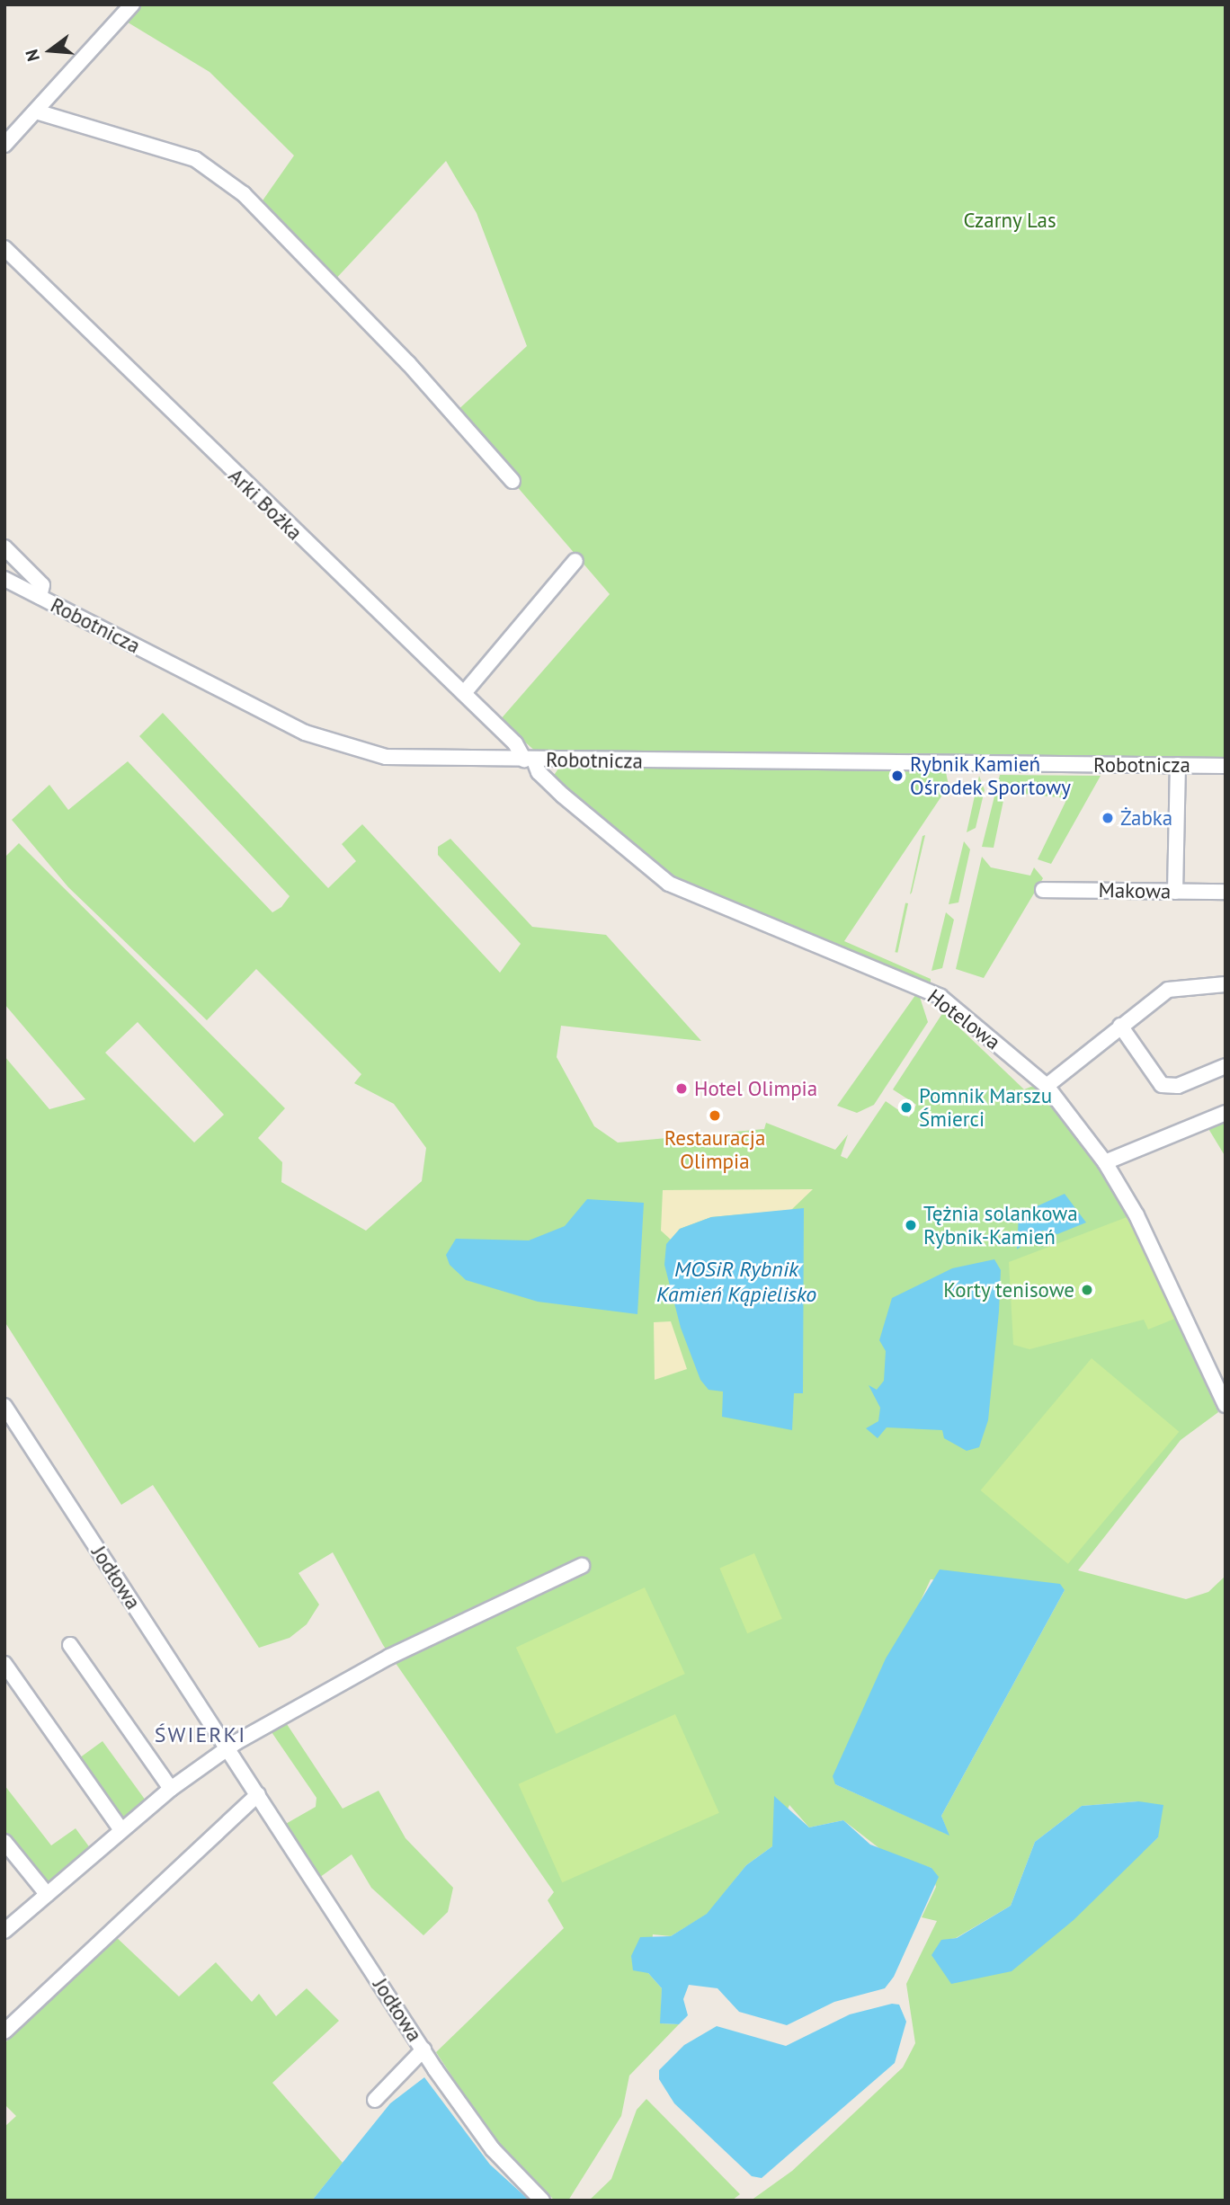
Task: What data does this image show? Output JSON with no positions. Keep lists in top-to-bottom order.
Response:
{
  "streets": {
    "street": [
      "Arki Bożka",
      "Robotnicza",
      "Makowa",
      "Hotelowa",
      "Jodłowa"
    ]
  },
  "crossings": [
    ["Arki Bożka", "Robotnicza"],
    ["Arki Bożka", "Hotelowa"],
    ["Robotnicza", "Hotelowa"]
  ],
  "districts": ["ŚWIERKI"],
  "water": ["MOSiR Rybnik Kamień Kąpielisko"],
  "parks": ["Czarny Las"],
  "places": [
    "Rybnik Kamień Ośrodek Sportowy",
    "Żabka",
    "Hotel Olimpia",
    "Pomnik Marszu Śmierci",
    "Restauracja Olimpia",
    "Tężnia solankowa Rybnik-Kamień",
    "Korty tenisowe"
  ],
  "north": "left"
}
